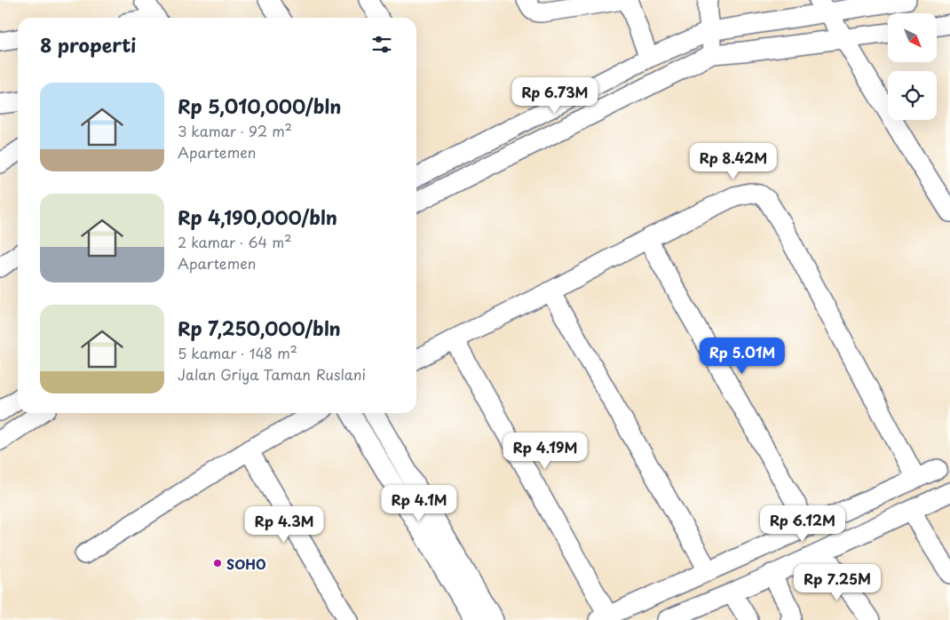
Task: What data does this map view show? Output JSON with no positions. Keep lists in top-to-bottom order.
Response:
{
  "places": ["SOHO"],
  "north": "bottom right",
  "page": {
    "heading": "8 properti",
    "list": [
      {
        "name": "Rp 5,010,000/bln",
        "note": "3 kamar · 92 m² · Apartemen"
      },
      {
        "name": "Rp 4,190,000/bln",
        "note": "2 kamar · 64 m² · Apartemen"
      },
      {
        "name": "Rp 7,250,000/bln",
        "note": "5 kamar · 148 m² · Jalan Griya Taman Ruslani"
      }
    ],
    "price": [
      "Rp 6.73M",
      "Rp 8.42M",
      "Rp 5.01M",
      "Rp 4.19M",
      "Rp 4.1M",
      "Rp 6.12M",
      "Rp 4.3M",
      "Rp 7.25M"
    ]
  }
}
